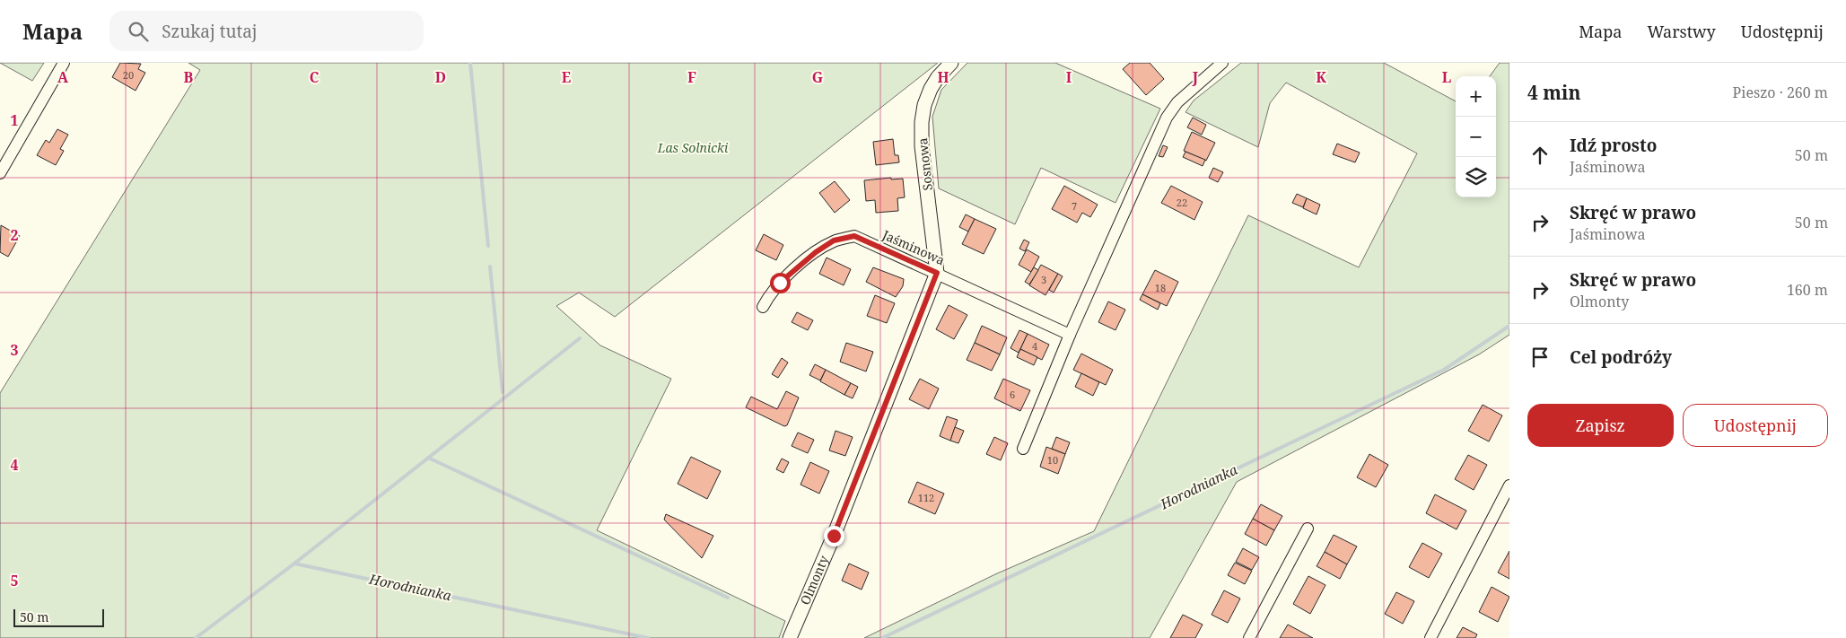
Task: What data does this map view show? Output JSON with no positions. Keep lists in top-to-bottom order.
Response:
{
  "streets": {
    "street": ["Sosnowa", "Jaśminowa", "Olmonty"]
  },
  "crossings": [
    ["Sosnowa", "Jaśminowa"],
    ["Sosnowa", "Olmonty"],
    ["Jaśminowa", "Olmonty"]
  ],
  "water": ["Horodnianka"],
  "parks": ["Las Solnicki"],
  "house_numbers": [
    "20",
    "22",
    "7",
    "3",
    "18",
    "4",
    "6",
    "10",
    "112"
  ],
  "scale_bar": "50 m",
  "page": {
    "header": "Mapa",
    "search": "Szukaj tutaj",
    "nav": ["Mapa", "Warstwy", "Udostępnij"],
    "heading": ["4 min", "Pieszo · 260 m"],
    "map_buttons": ["+", "−"],
    "list": [
      ["Idź prosto", "Jaśminowa", "50 m"],
      ["Skręć w prawo", "Jaśminowa", "50 m"],
      ["Skręć w prawo", "Olmonty", "160 m"],
      "Cel podróży"
    ],
    "buttons": ["Zapisz", "Udostępnij"],
    "scale": "50 m"
  },
  "grid": {
    "columns": [
      "A",
      "B",
      "C",
      "D",
      "E",
      "F",
      "G",
      "H",
      "I",
      "J",
      "K",
      "L"
    ],
    "rows": [
      "1",
      "2",
      "3",
      "4",
      "5"
    ]
  }
}
